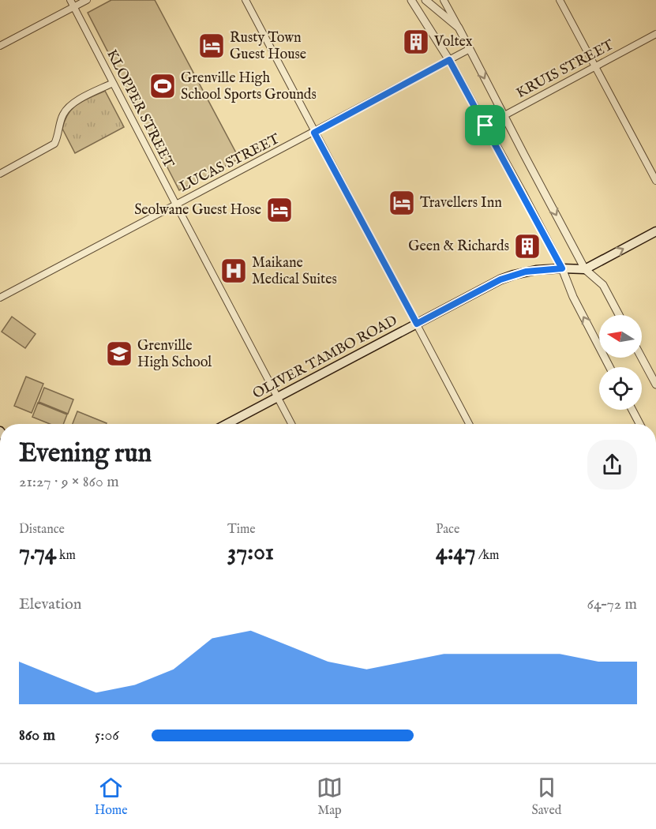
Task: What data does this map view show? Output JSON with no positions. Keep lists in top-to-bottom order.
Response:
{
  "streets": {
    "main road": ["OLIVER TAMBO ROAD"],
    "street": ["KRUIS STREET", "KLOPPER STREET", "LUCAS STREET"]
  },
  "crossings": [
    ["KLOPPER STREET", "LUCAS STREET"],
    ["KLOPPER STREET", "OLIVER TAMBO ROAD"]
  ],
  "places": {
    "building": ["Voltex", "Geen & Richards"],
    "hotel": ["Rusty Town Guest House", "Travellers Inn", "Seolwane Guest Hose"],
    "sports": ["Grenville High School Sports Grounds"],
    "hospital": ["Maikane Medical Suites"],
    "school or university": ["Grenville High School"]
  },
  "north": "left",
  "page": {
    "heading": ["Evening run", "21:27 · 9 × 860 m"],
    "stats": [
      ["Distance", "7.74 km"],
      ["Time", "37:01"],
      ["Pace", "4:47 /km"]
    ],
    "chart": ["Elevation", "64–72 m"],
    "list": [
      {
        "name": "860 m",
        "note": "5:06"
      }
    ],
    "tabs": ["Home", "Map", "Saved"]
  }
}
